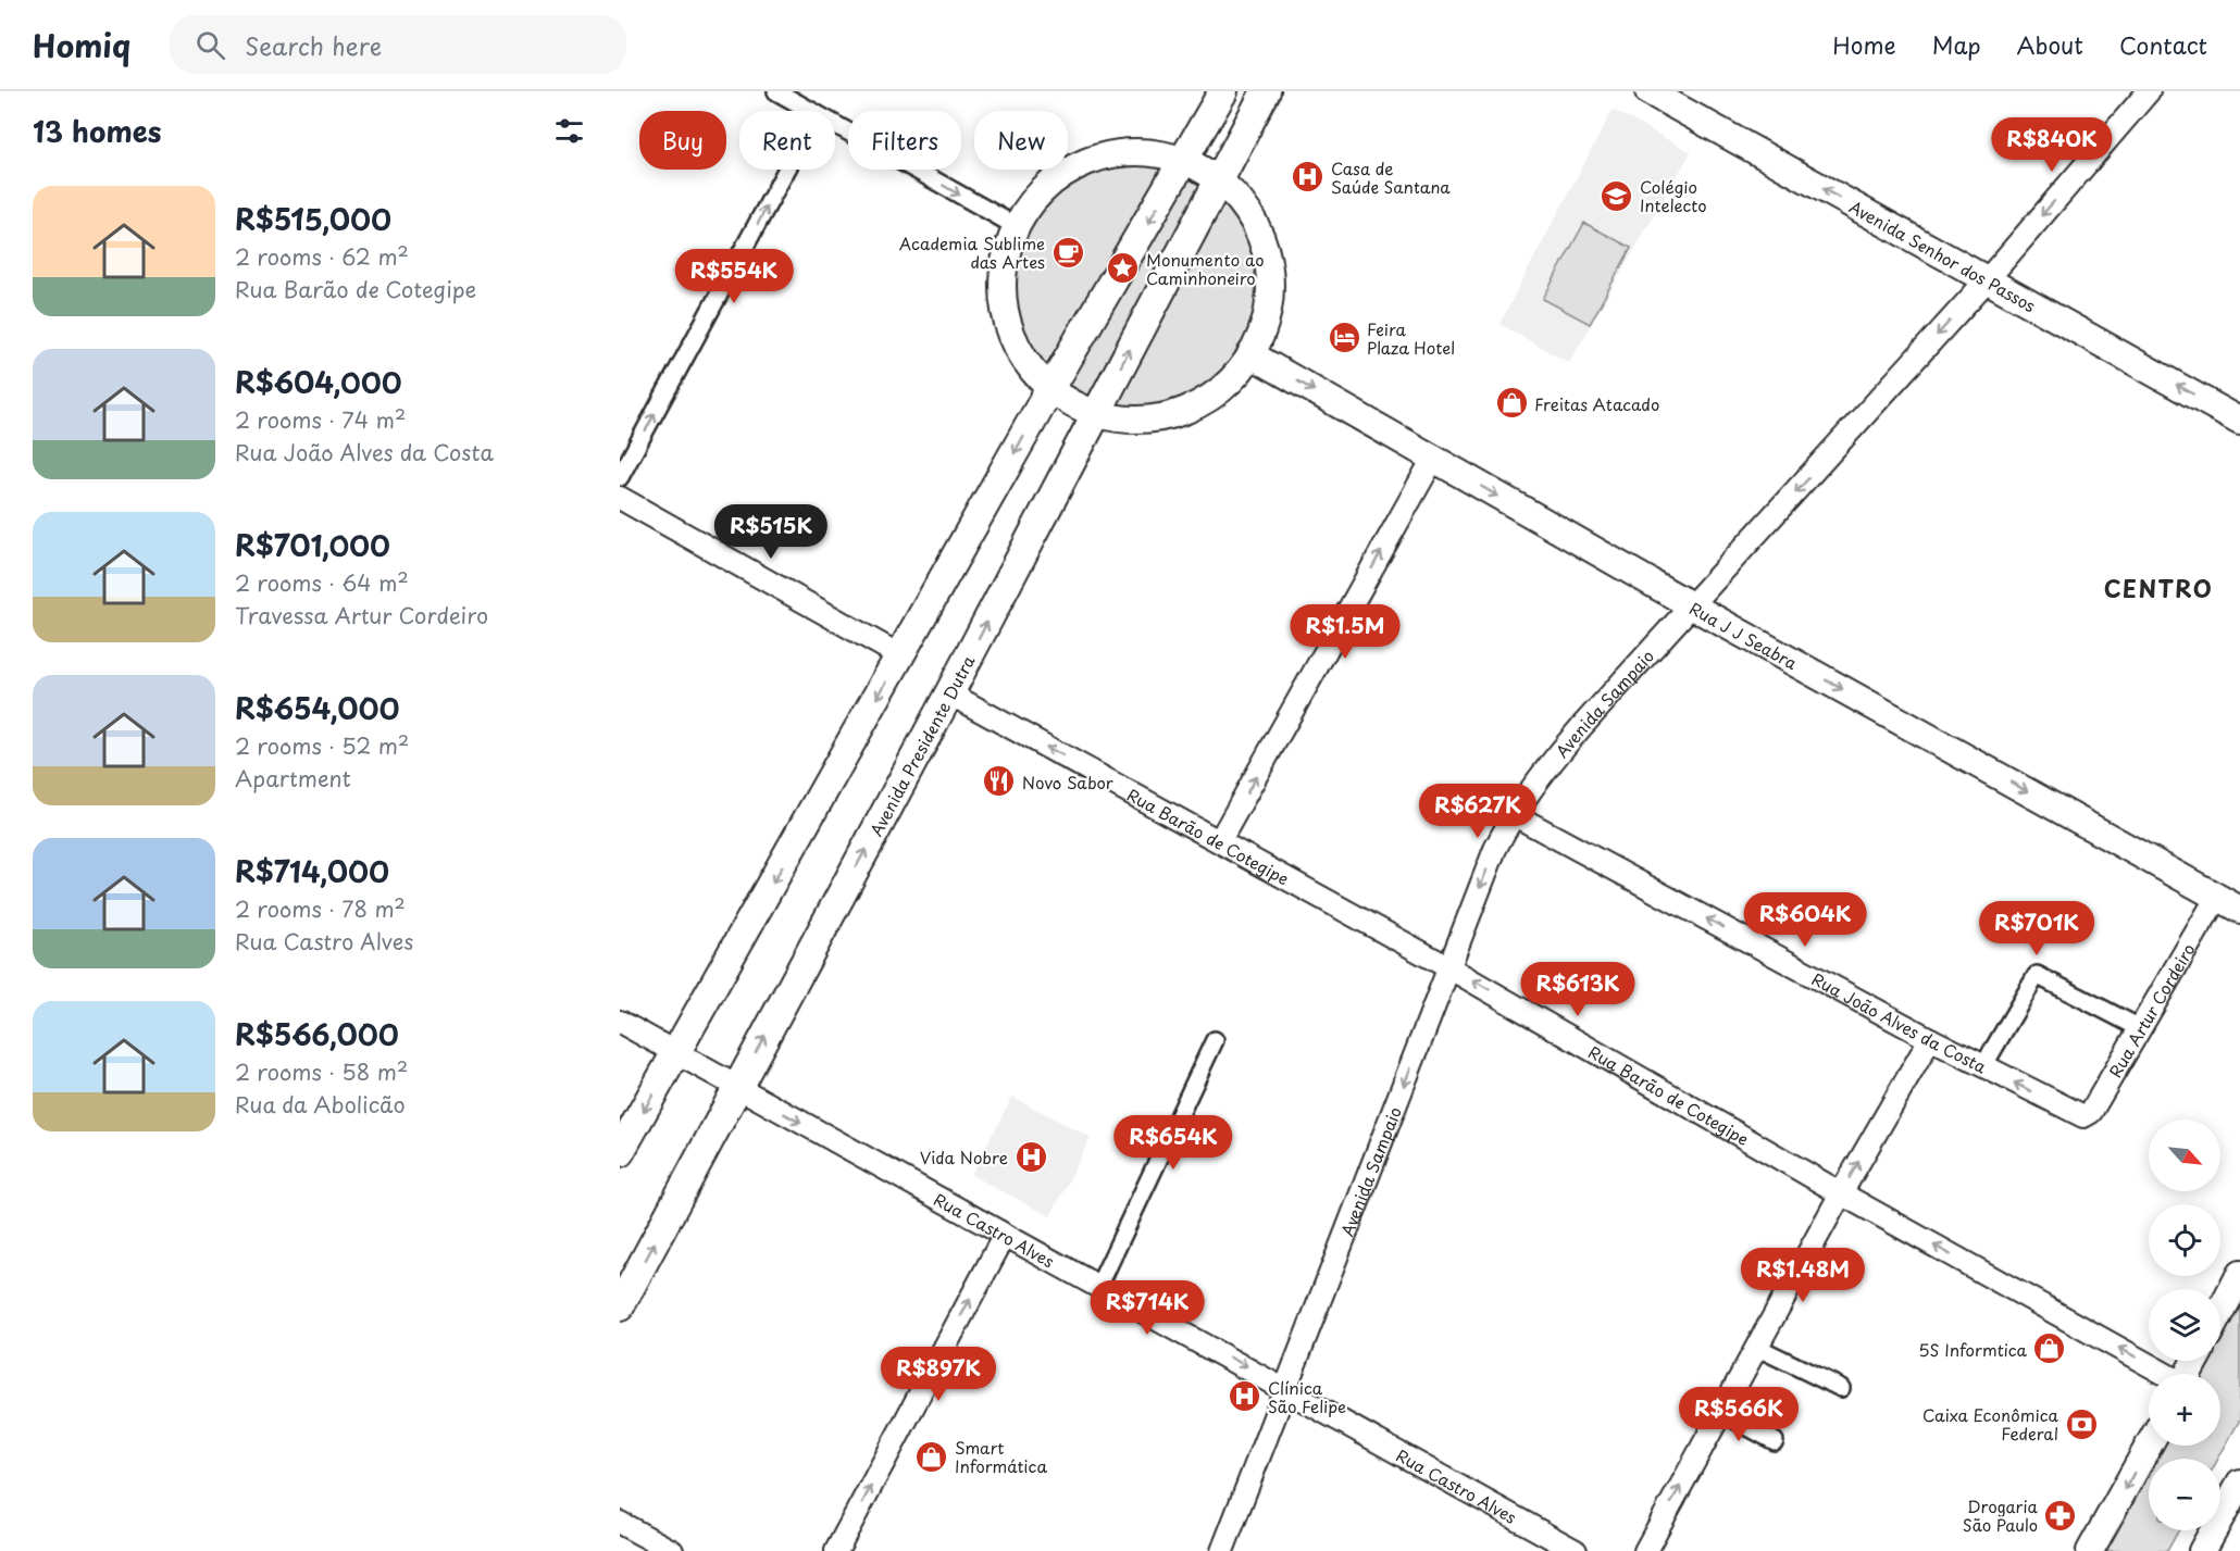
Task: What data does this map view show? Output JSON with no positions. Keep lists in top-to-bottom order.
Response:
{
  "streets": {
    "highway": ["Avenida Presidente Dutra"],
    "main road": ["Avenida Senhor dos Passos", "Rua J J Seabra"],
    "street": [
      "Avenida Sampaio",
      "Rua Barão de Cotegipe",
      "Rua Artur Cordeiro",
      "Rua João Alves da Costa",
      "Rua Castro Alves"
    ]
  },
  "crossings": [
    ["Avenida Senhor dos Passos", "Avenida Sampaio"],
    ["Rua J J Seabra", "Avenida Sampaio"],
    ["Rua J J Seabra", "Rua Artur Cordeiro"],
    ["Avenida Sampaio", "Rua Barão de Cotegipe"],
    ["Avenida Sampaio", "Rua João Alves da Costa"],
    ["Avenida Sampaio", "Rua Castro Alves"],
    ["Avenida Presidente Dutra", "Rua Barão de Cotegipe"],
    ["Avenida Presidente Dutra", "Rua Castro Alves"],
    ["Rua Artur Cordeiro", "Rua João Alves da Costa"]
  ],
  "one_way": [
    "Avenida Senhor dos Passos",
    "Rua J J Seabra",
    "Avenida Sampaio",
    "Rua Barão de Cotegipe",
    "Rua João Alves da Costa",
    "Rua Castro Alves"
  ],
  "districts": ["CENTRO"],
  "places": {
    "hospital": ["Casa de Saúde Santana", "Vida Nobre", "Clínica São Felipe"],
    "school or university": ["Colégio Intelecto"],
    "cafe": ["Academia Sublime das Artes"],
    "place": ["Monumento ao Caminhoneiro"],
    "hotel": ["Feira Plaza Hotel"],
    "shop": ["Freitas Atacado", "5S Informtica", "Smart Informática"],
    "restaurant": ["Novo Sabor"],
    "bank": ["Caixa Econômica Federal"],
    "pharmacy": ["Drogaria São Paulo"]
  },
  "north": "bottom right",
  "page": {
    "header": "Homiq",
    "search": "Search here",
    "nav": [
      "Home",
      "Map",
      "About",
      "Contact"
    ],
    "heading": "13 homes",
    "chip": [
      "Buy",
      "Rent",
      "Filters",
      "New"
    ],
    "price": [
      "R$840K",
      "R$554K",
      "R$515K",
      "R$1.5M",
      "R$627K",
      "R$604K",
      "R$701K",
      "R$613K",
      "R$654K",
      "R$1.48M",
      "R$714K",
      "R$897K",
      "R$566K"
    ],
    "list": [
      {
        "name": "R$515,000",
        "note": "2 rooms · 62 m² · Rua Barão de Cotegipe"
      },
      {
        "name": "R$604,000",
        "note": "2 rooms · 74 m² · Rua João Alves da Costa"
      },
      {
        "name": "R$701,000",
        "note": "2 rooms · 64 m² · Travessa Artur Cordeiro"
      },
      {
        "name": "R$654,000",
        "note": "2 rooms · 52 m² · Apartment"
      },
      {
        "name": "R$714,000",
        "note": "2 rooms · 78 m² · Rua Castro Alves"
      },
      {
        "name": "R$566,000",
        "note": "2 rooms · 58 m² · Rua da Abolicão"
      }
    ],
    "map_buttons": ["+", "−"]
  }
}
